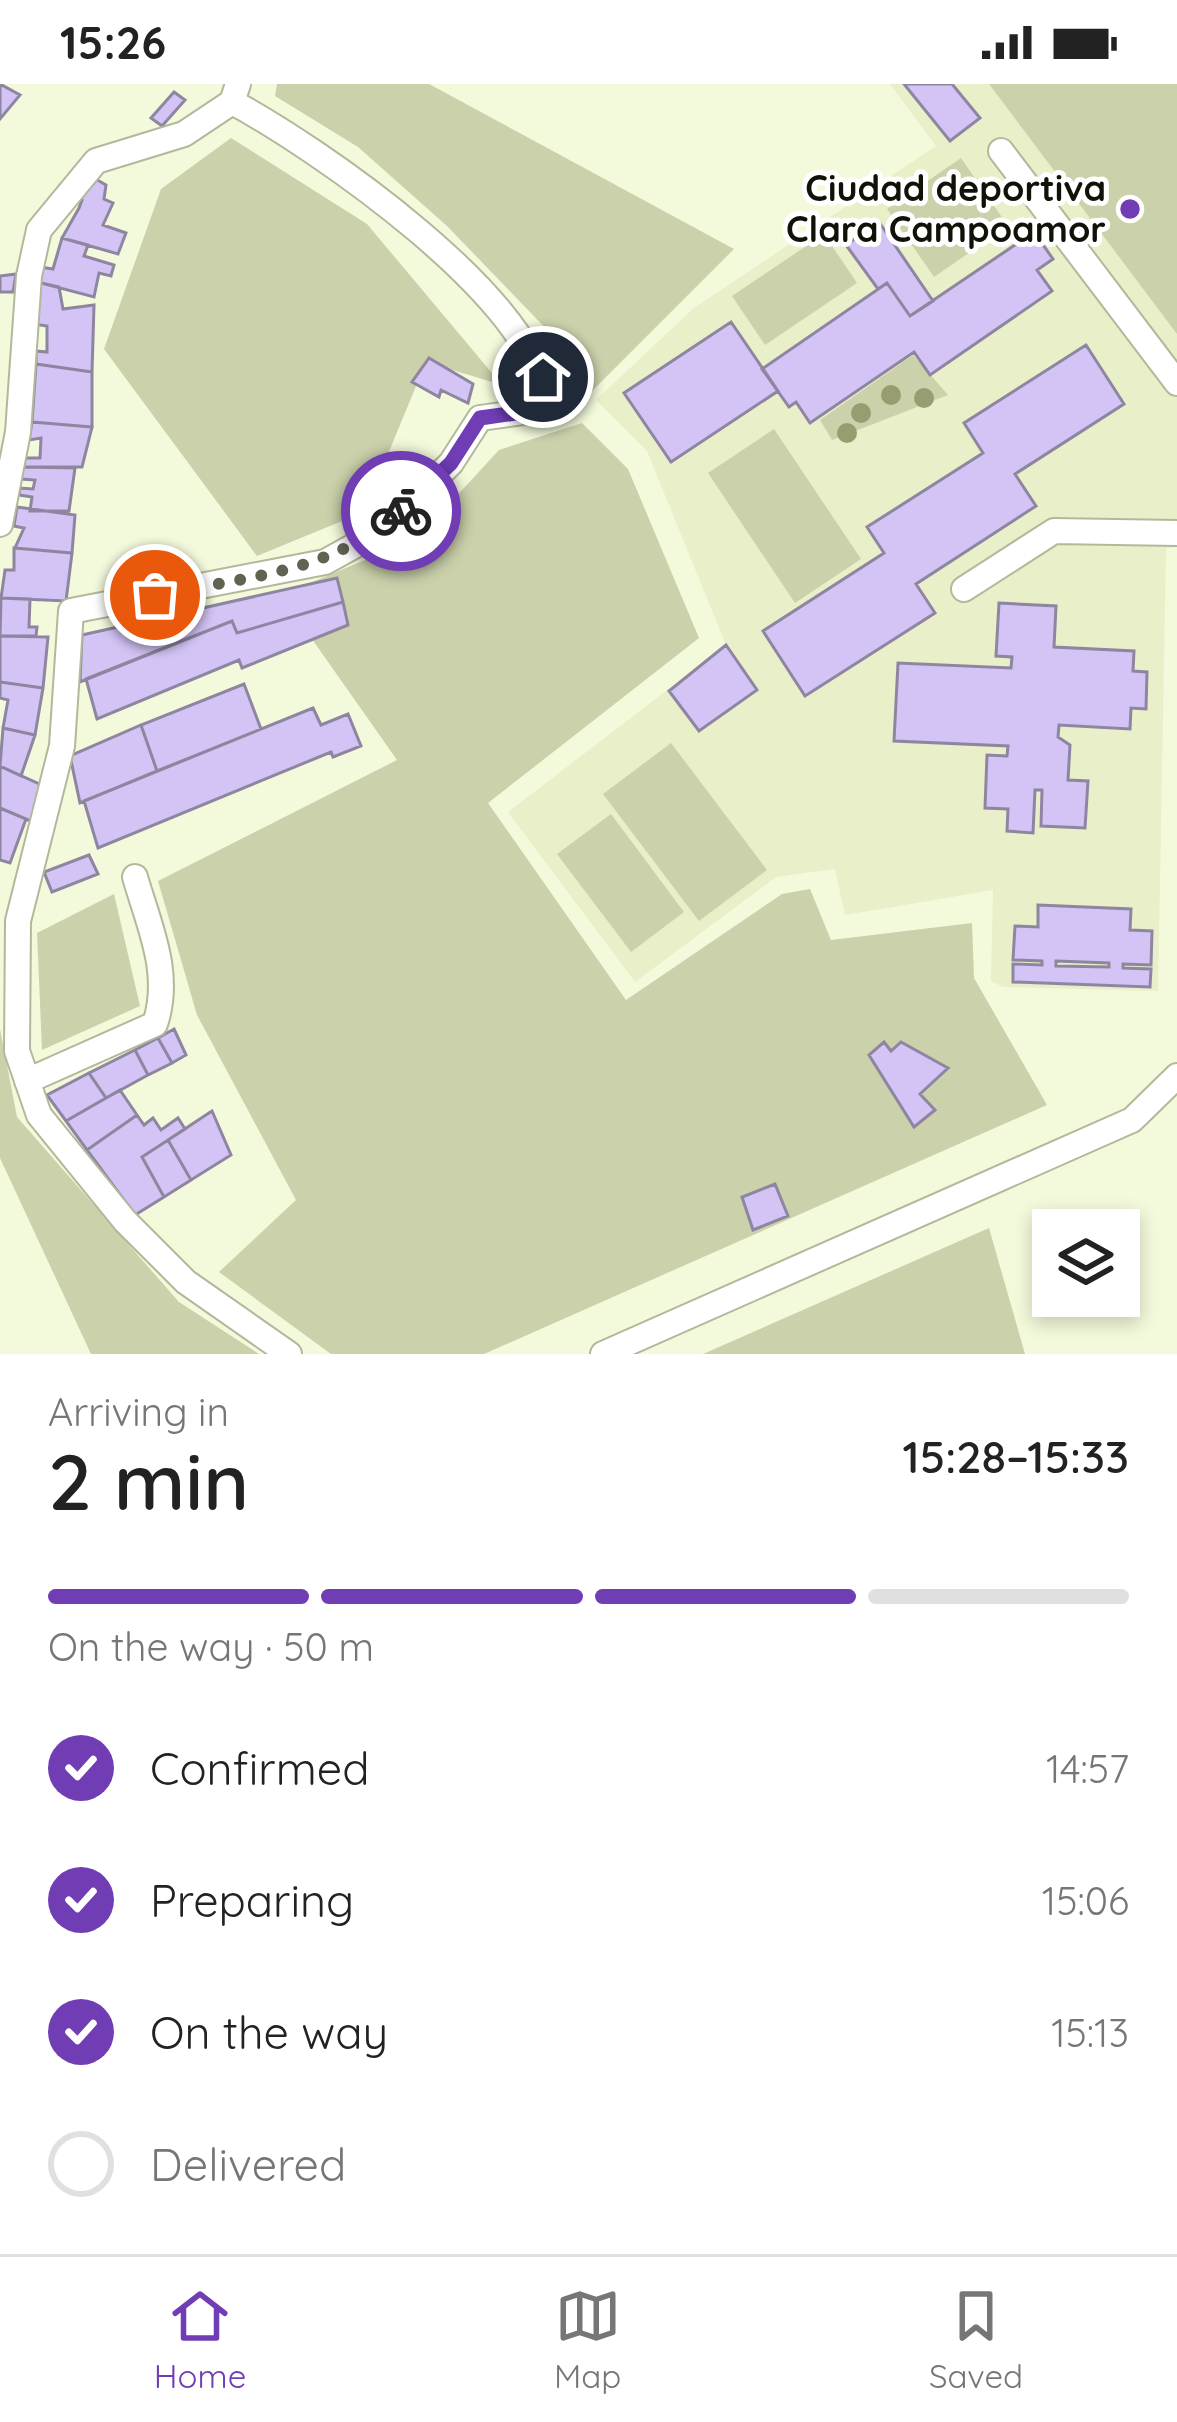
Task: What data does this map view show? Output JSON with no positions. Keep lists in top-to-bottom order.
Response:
{
  "places": ["Ciudad deportiva Clara Campoamor"],
  "page": {
    "status": "15:26",
    "heading": ["2 min", "Arriving in", "15:28–15:33"],
    "bar": "On the way · 50 m",
    "list": [
      ["Confirmed", "14:57"],
      ["Preparing", "15:06"],
      ["On the way", "15:13"],
      "Delivered"
    ],
    "tabs": ["Home", "Map", "Saved"]
  }
}
